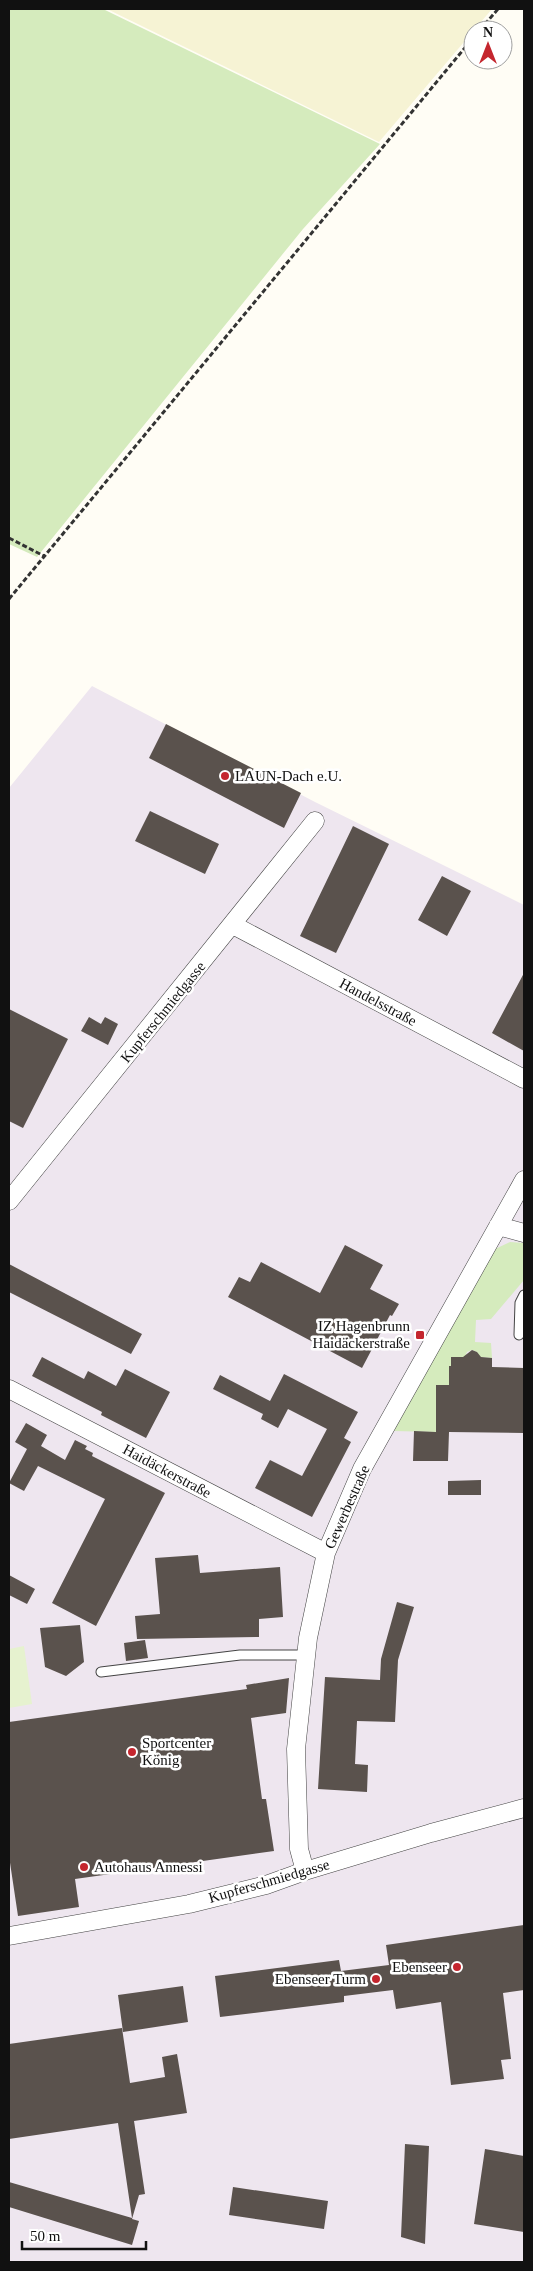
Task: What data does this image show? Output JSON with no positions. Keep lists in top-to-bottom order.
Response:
{
  "streets": {
    "street": [
      "Handelsstraße",
      "Kupferschmiedgasse",
      "Haidäckerstraße",
      "Gewerbestraße"
    ]
  },
  "crossings": [
    ["Handelsstraße", "Kupferschmiedgasse"],
    ["Kupferschmiedgasse", "Gewerbestraße"],
    ["Haidäckerstraße", "Gewerbestraße"]
  ],
  "places": {
    "other": [
      "LAUN-Dach e.U.",
      "Sportcenter König",
      "Autohaus Annessi",
      "Ebenseer",
      "Ebenseer Turm"
    ],
    "transit": ["IZ Hagenbrunn Haidäckerstraße"]
  },
  "scale_bar": "50 m",
  "north": "top"
}
